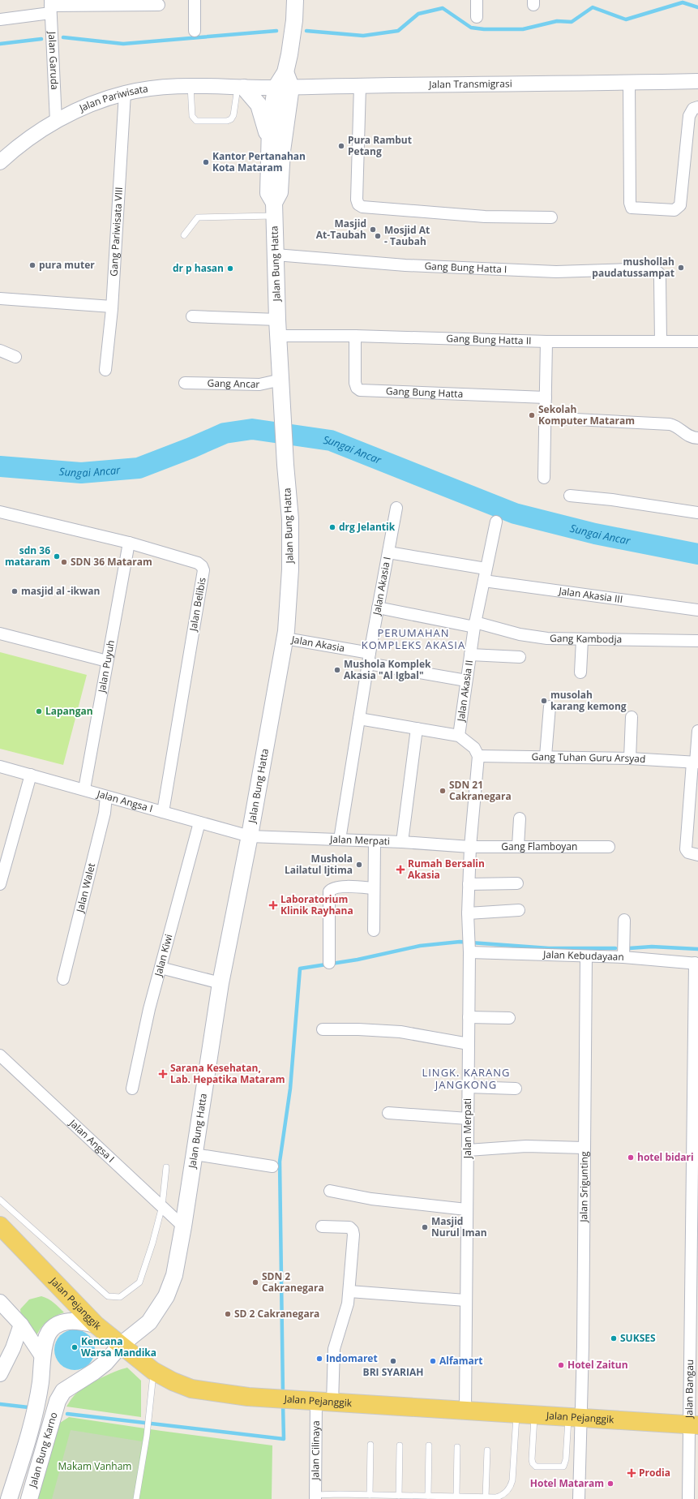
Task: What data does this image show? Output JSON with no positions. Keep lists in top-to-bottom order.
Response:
{
  "streets": {
    "main road": ["Jalan Bung Hatta", "Jalan Pejanggik", "Jalan Bung Karno"],
    "street": [
      "Jalan Garuda",
      "Jalan Transmigrasi",
      "Jalan Pariwisata",
      "Gang Pariwisata VIII",
      "Gang Bung Hatta I",
      "Gang Bung Hatta II",
      "Gang Ancar",
      "Gang Bung Hatta",
      "Jalan Akasia I",
      "Jalan Akasia III",
      "Jalan Belibis",
      "Gang Kambodja",
      "Jalan Akasia",
      "Jalan Puyuh",
      "Jalan Akasia II",
      "Gang Tuhan Guru Arsyad",
      "Jalan Angsa I",
      "Jalan Merpati",
      "Gang Flamboyan",
      "Jalan Walet",
      "Jalan Kiwi",
      "Jalan Kebudayaan",
      "Jalan Srigunting",
      "Jalan Bangau",
      "Jalan Cilinaya"
    ]
  },
  "crossings": [
    ["Jalan Garuda", "Jalan Pariwisata"],
    ["Jalan Transmigrasi", "Jalan Pariwisata"],
    ["Jalan Pariwisata", "Gang Pariwisata VIII"],
    ["Jalan Bung Hatta", "Gang Bung Hatta I"],
    ["Jalan Bung Hatta", "Gang Bung Hatta II"],
    ["Jalan Bung Hatta", "Gang Ancar"],
    ["Jalan Bung Hatta", "Jalan Akasia"],
    ["Jalan Bung Hatta", "Jalan Angsa I"],
    ["Jalan Bung Hatta", "Jalan Merpati"],
    ["Jalan Bung Hatta", "Jalan Pejanggik"],
    ["Jalan Bung Hatta", "Jalan Bung Karno"],
    ["Gang Bung Hatta I", "Gang Bung Hatta II"],
    ["Gang Bung Hatta II", "Gang Bung Hatta"],
    ["Jalan Akasia I", "Jalan Akasia"],
    ["Jalan Akasia I", "Jalan Merpati"],
    ["Jalan Akasia III", "Jalan Akasia II"],
    ["Jalan Belibis", "Jalan Puyuh"],
    ["Jalan Belibis", "Jalan Angsa I"],
    ["Gang Kambodja", "Jalan Akasia II"],
    ["Jalan Puyuh", "Jalan Angsa I"],
    ["Gang Tuhan Guru Arsyad", "Jalan Merpati"],
    ["Jalan Angsa I", "Jalan Merpati"],
    ["Jalan Angsa I", "Jalan Walet"],
    ["Jalan Angsa I", "Jalan Kiwi"],
    ["Jalan Merpati", "Gang Flamboyan"],
    ["Jalan Merpati", "Jalan Kebudayaan"],
    ["Jalan Merpati", "Jalan Pejanggik"],
    ["Jalan Kebudayaan", "Jalan Srigunting"],
    ["Jalan Kebudayaan", "Jalan Bangau"],
    ["Jalan Srigunting", "Jalan Pejanggik"],
    ["Jalan Pejanggik", "Jalan Bangau"],
    ["Jalan Pejanggik", "Jalan Cilinaya"]
  ],
  "districts": ["PERUMAHAN KOMPLEKS AKASIA", "LINGK. KARANG JANGKONG"],
  "water": ["Sungai Ancar"],
  "parks": ["Makam Vanham"],
  "places": {
    "other": [
      "Pura Rambut Petang",
      "Kantor Pertanahan Kota Mataram",
      "Masjid At-Taubah",
      "Mosjid At - Taubah",
      "pura muter",
      "mushollah paudatussampat",
      "dr p hasan",
      "Sekolah Komputer Mataram",
      "drg Jelantik",
      "sdn 36 mataram",
      "SDN 36 Mataram",
      "masjid al -ikwan",
      "Mushola Komplek Akasia \"Al Igbal\"",
      "musolah karang kemong",
      "Lapangan",
      "SDN 21 Cakranegara",
      "Mushola Lailatul Ijtima",
      "hotel bidari",
      "Masjid Nurul Iman",
      "SDN 2 Cakranegara",
      "SD 2 Cakranegara",
      "SUKSES",
      "Kencana Warsa Mandika",
      "Indomaret",
      "BRI SYARIAH",
      "Alfamart",
      "Hotel Zaitun",
      "Hotel Mataram"
    ],
    "health": [
      "Rumah Bersalin Akasia",
      "Laboratorium Klinik Rayhana",
      "Sarana Kesehatan, Lab. Hepatika Mataram",
      "Prodia"
    ]
  }
}
